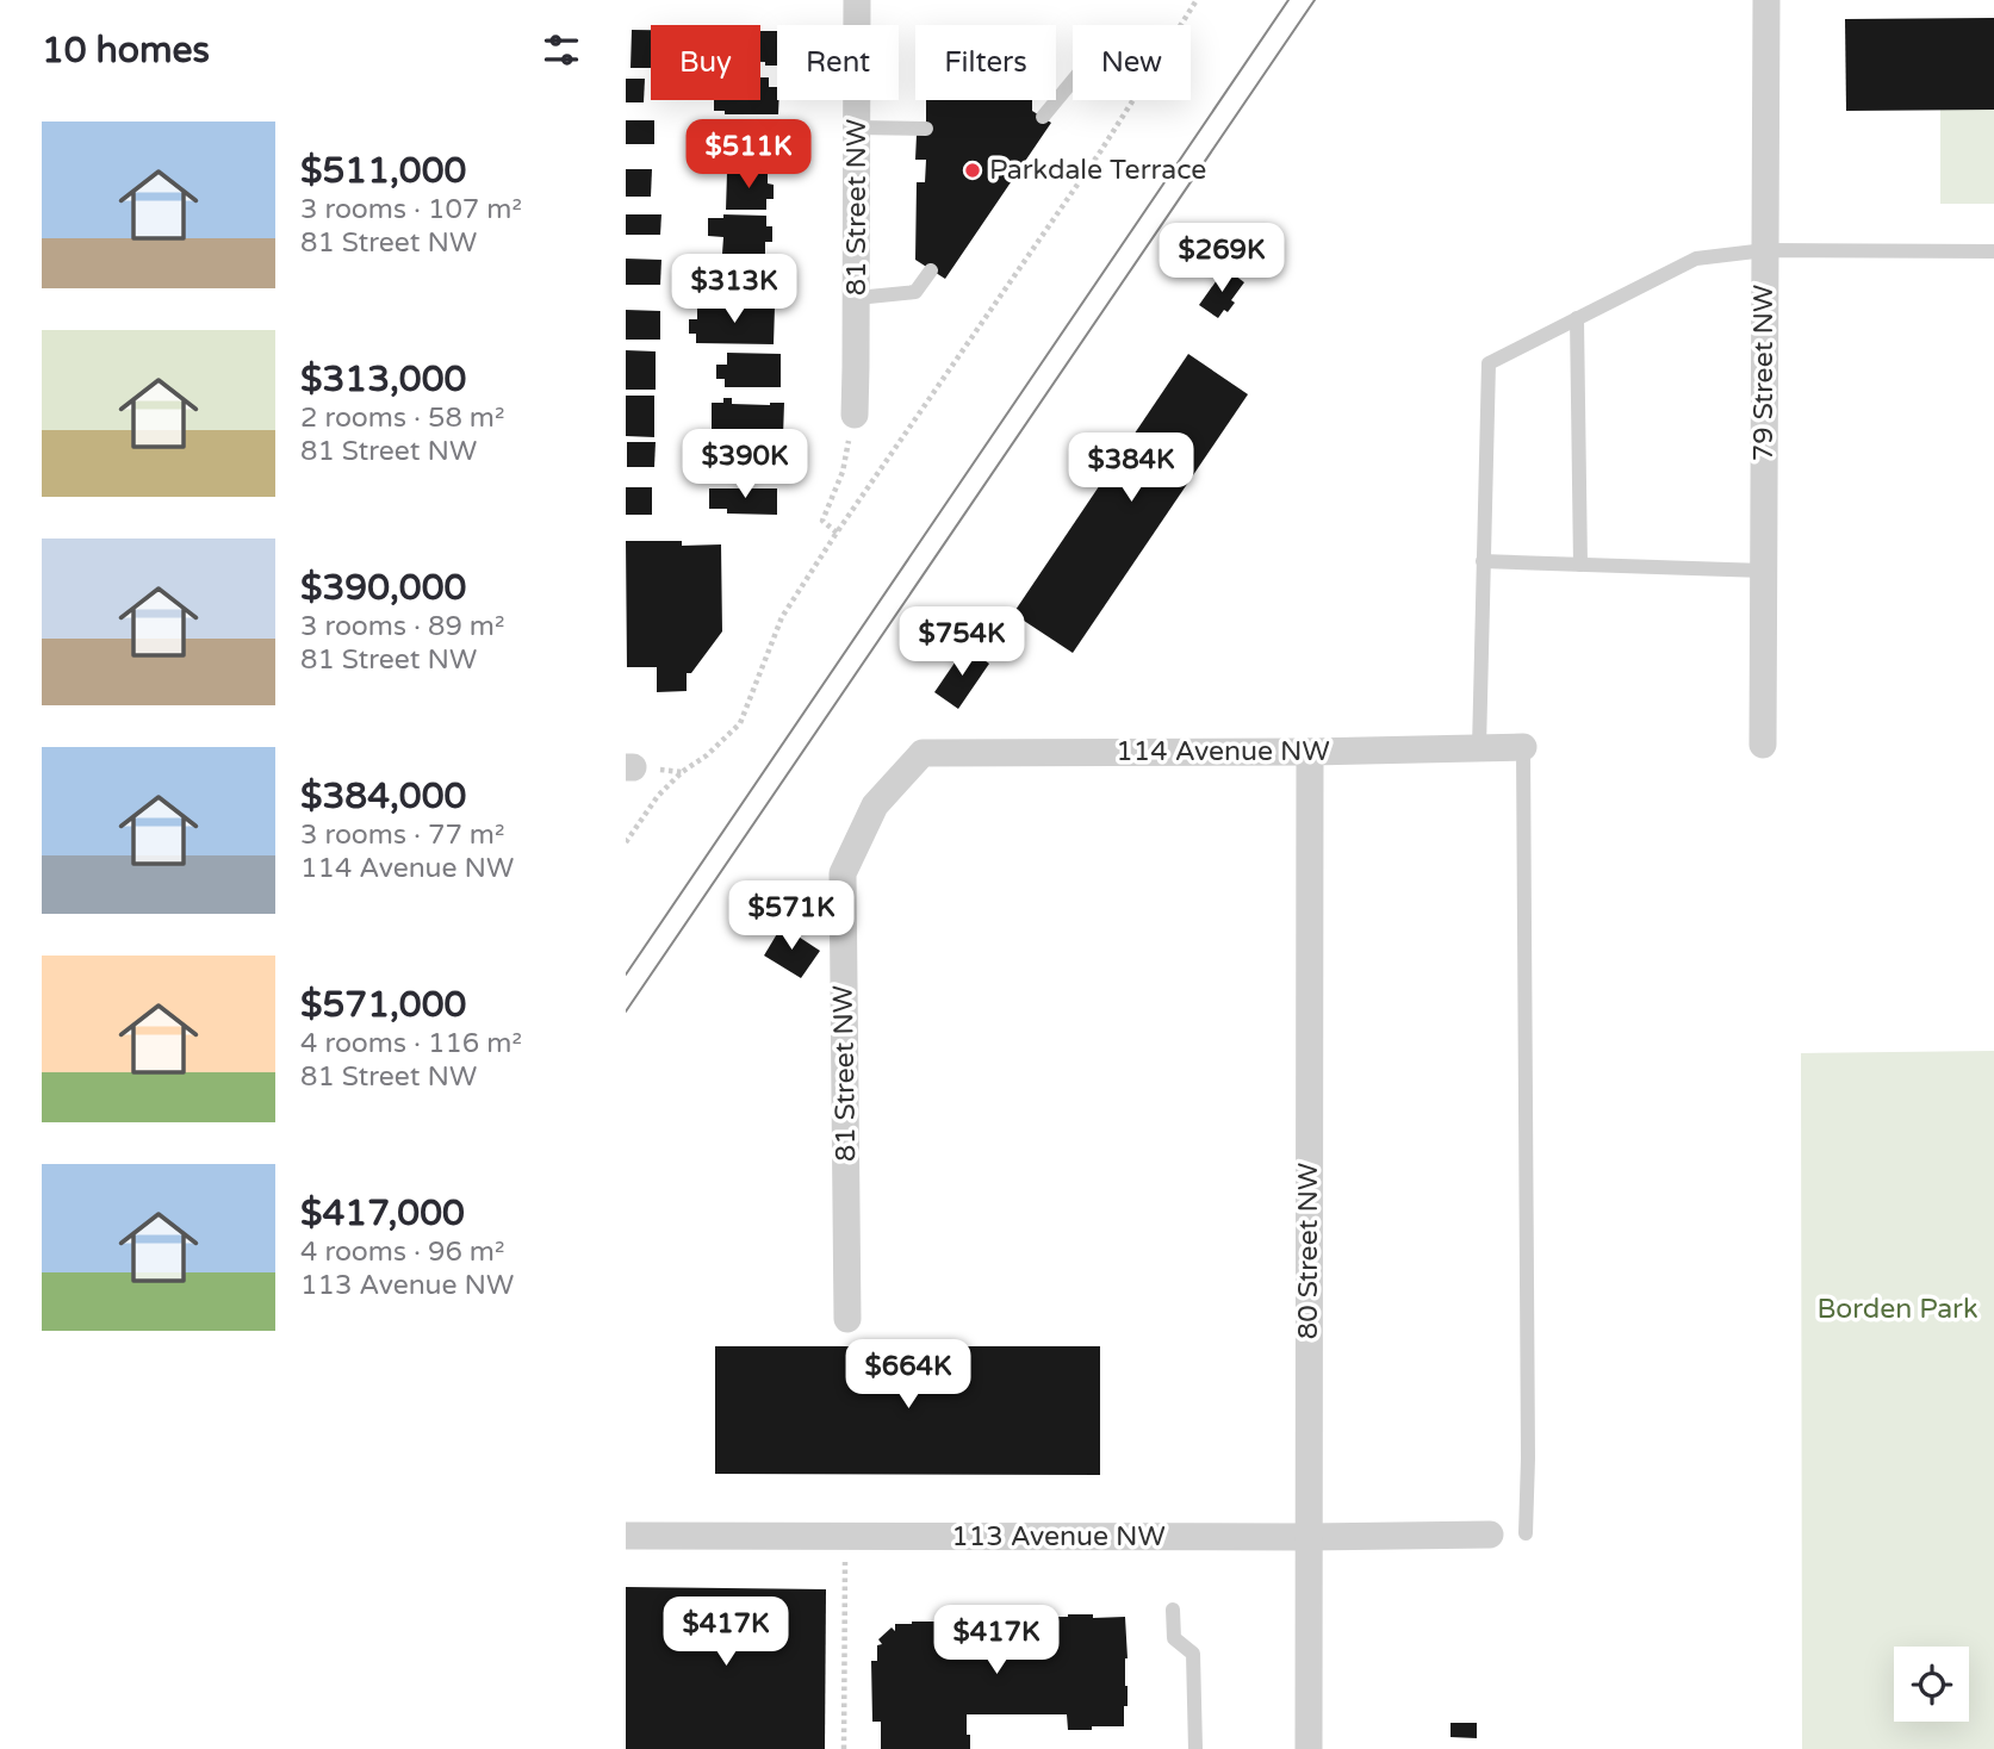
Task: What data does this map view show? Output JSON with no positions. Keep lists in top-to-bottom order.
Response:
{
  "streets": {
    "street": [
      "81 Street NW",
      "79 Street NW",
      "114 Avenue NW",
      "80 Street NW",
      "113 Avenue NW"
    ]
  },
  "crossings": [
    ["81 Street NW", "114 Avenue NW"],
    ["114 Avenue NW", "80 Street NW"],
    ["80 Street NW", "113 Avenue NW"]
  ],
  "parks": ["Borden Park"],
  "places": ["Parkdale Terrace"],
  "page": {
    "heading": "10 homes",
    "chip": [
      "Buy",
      "Rent",
      "Filters",
      "New"
    ],
    "list": [
      {
        "name": "$511,000",
        "note": "3 rooms · 107 m² · 81 Street NW"
      },
      {
        "name": "$313,000",
        "note": "2 rooms · 58 m² · 81 Street NW"
      },
      {
        "name": "$390,000",
        "note": "3 rooms · 89 m² · 81 Street NW"
      },
      {
        "name": "$384,000",
        "note": "3 rooms · 77 m² · 114 Avenue NW"
      },
      {
        "name": "$571,000",
        "note": "4 rooms · 116 m² · 81 Street NW"
      },
      {
        "name": "$417,000",
        "note": "4 rooms · 96 m² · 113 Avenue NW"
      }
    ],
    "price": [
      "$511K",
      "$269K",
      "$313K",
      "$390K",
      "$384K",
      "$754K",
      "$571K",
      "$664K",
      "$417K",
      "$417K"
    ]
  }
}
